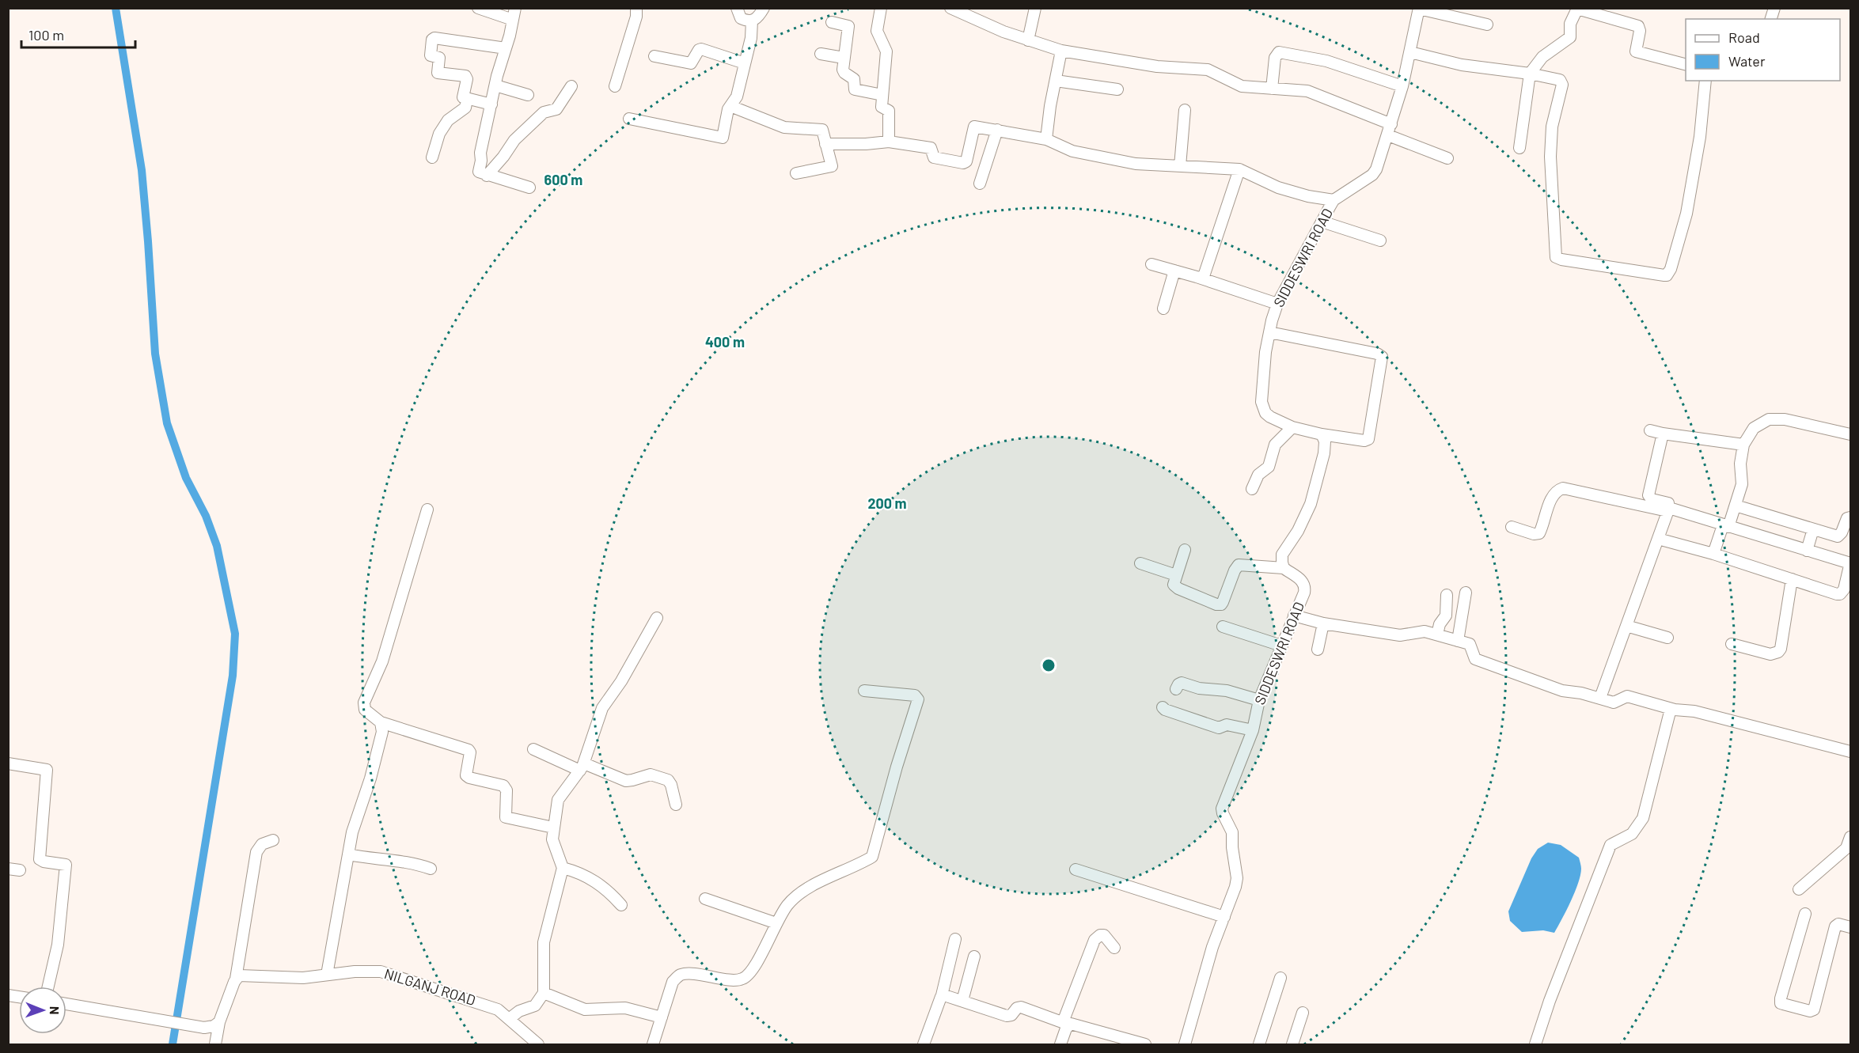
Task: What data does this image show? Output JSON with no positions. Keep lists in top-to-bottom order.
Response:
{
  "streets": {
    "street": ["SIDDESWRI ROAD", "NILGANJ ROAD"]
  },
  "legend": ["Road", "Water"],
  "scale_bar": "100 m",
  "north": "right",
  "rings": ["600 m", "400 m", "200 m"]
}
